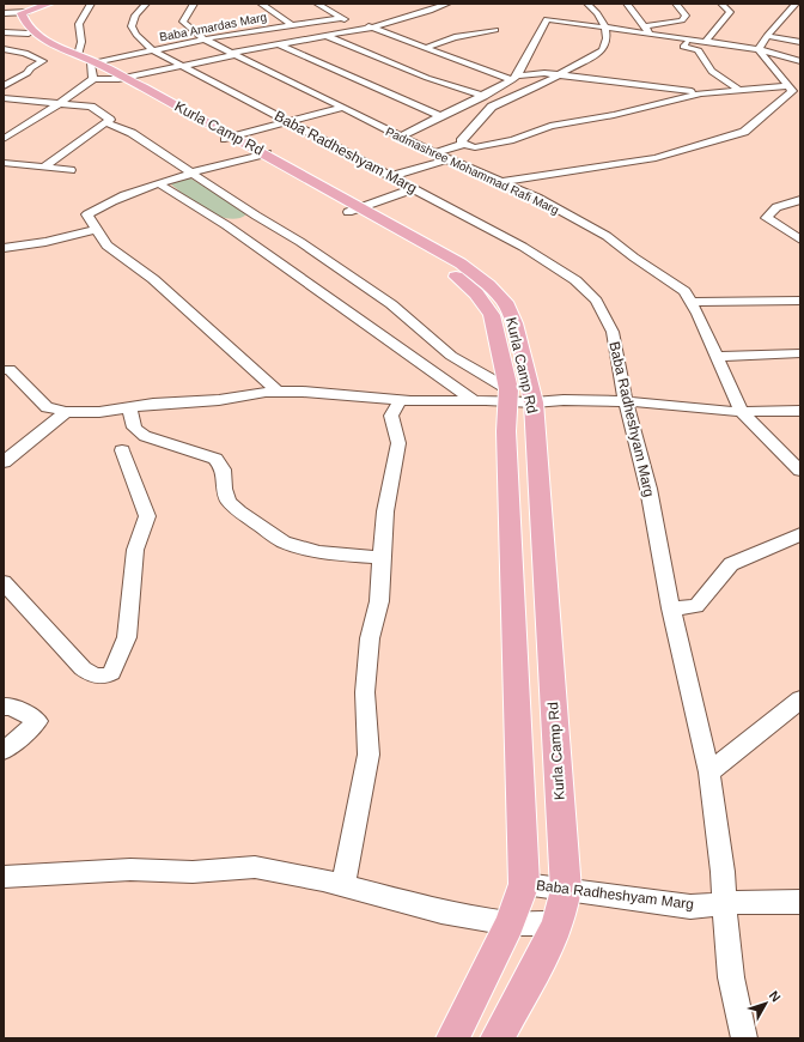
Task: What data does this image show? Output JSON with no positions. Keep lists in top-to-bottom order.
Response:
{
  "streets": {
    "main road": ["Kurla Camp Rd"],
    "street": ["Baba Amardas Marg", "Baba Radheshyam Marg", "Padmashree Mohammad Rafi Marg"]
  },
  "crossings": [
    ["Baba Amardas Marg", "Kurla Camp Rd"],
    ["Baba Amardas Marg", "Baba Radheshyam Marg"],
    ["Baba Amardas Marg", "Padmashree Mohammad Rafi Marg"],
    ["Kurla Camp Rd", "Baba Radheshyam Marg"]
  ],
  "north": "top right"
}
